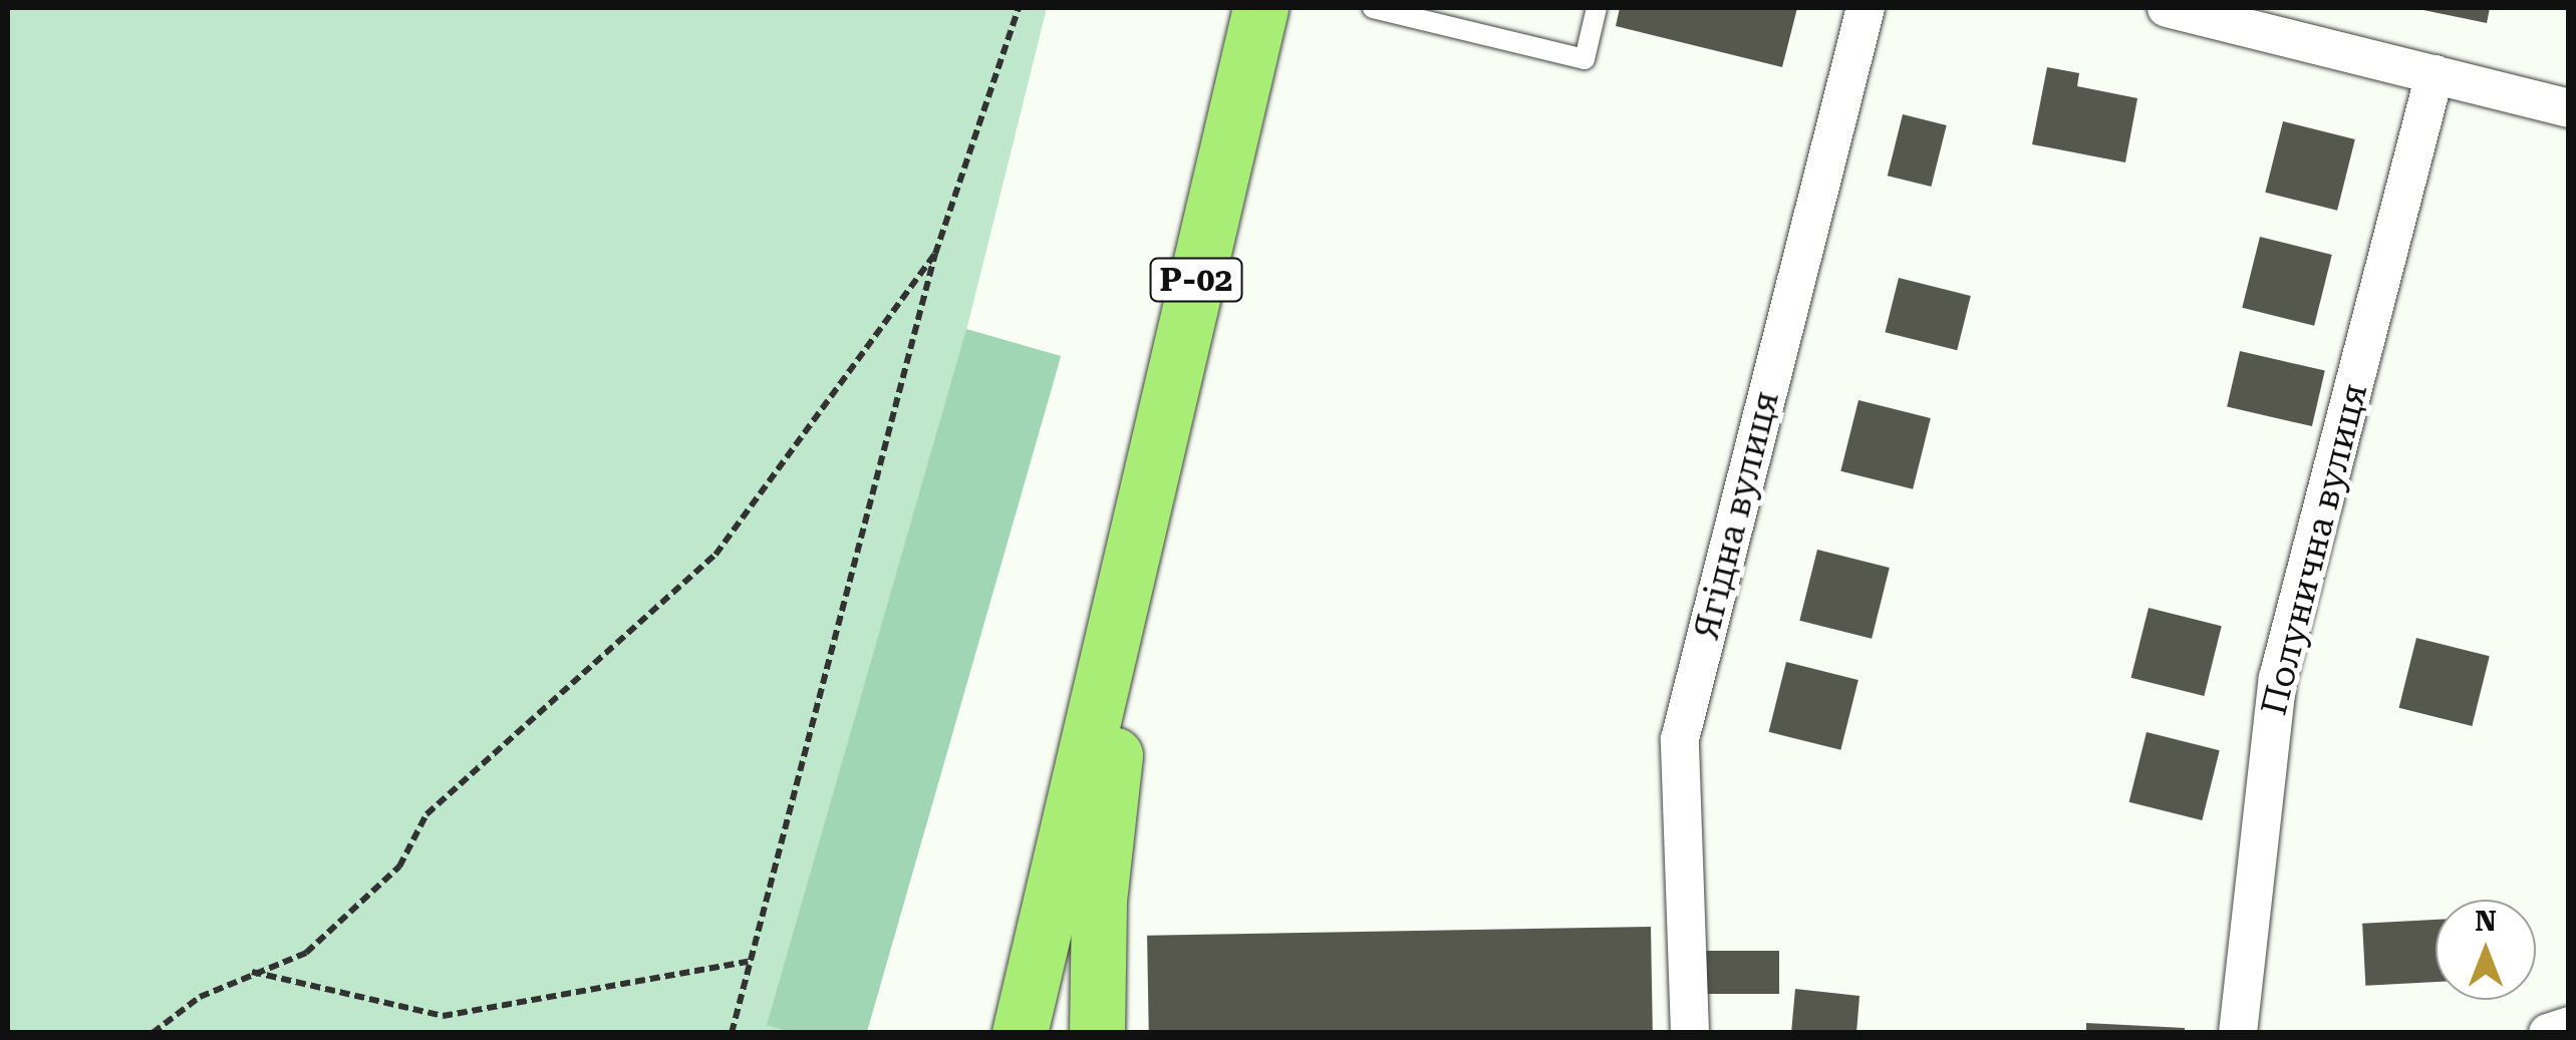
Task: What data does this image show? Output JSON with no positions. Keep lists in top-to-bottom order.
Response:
{
  "streets": {
    "main road": ["Р-02"],
    "street": ["Ягідна вулиця", "Полунична вулиця"]
  },
  "north": "top"
}
